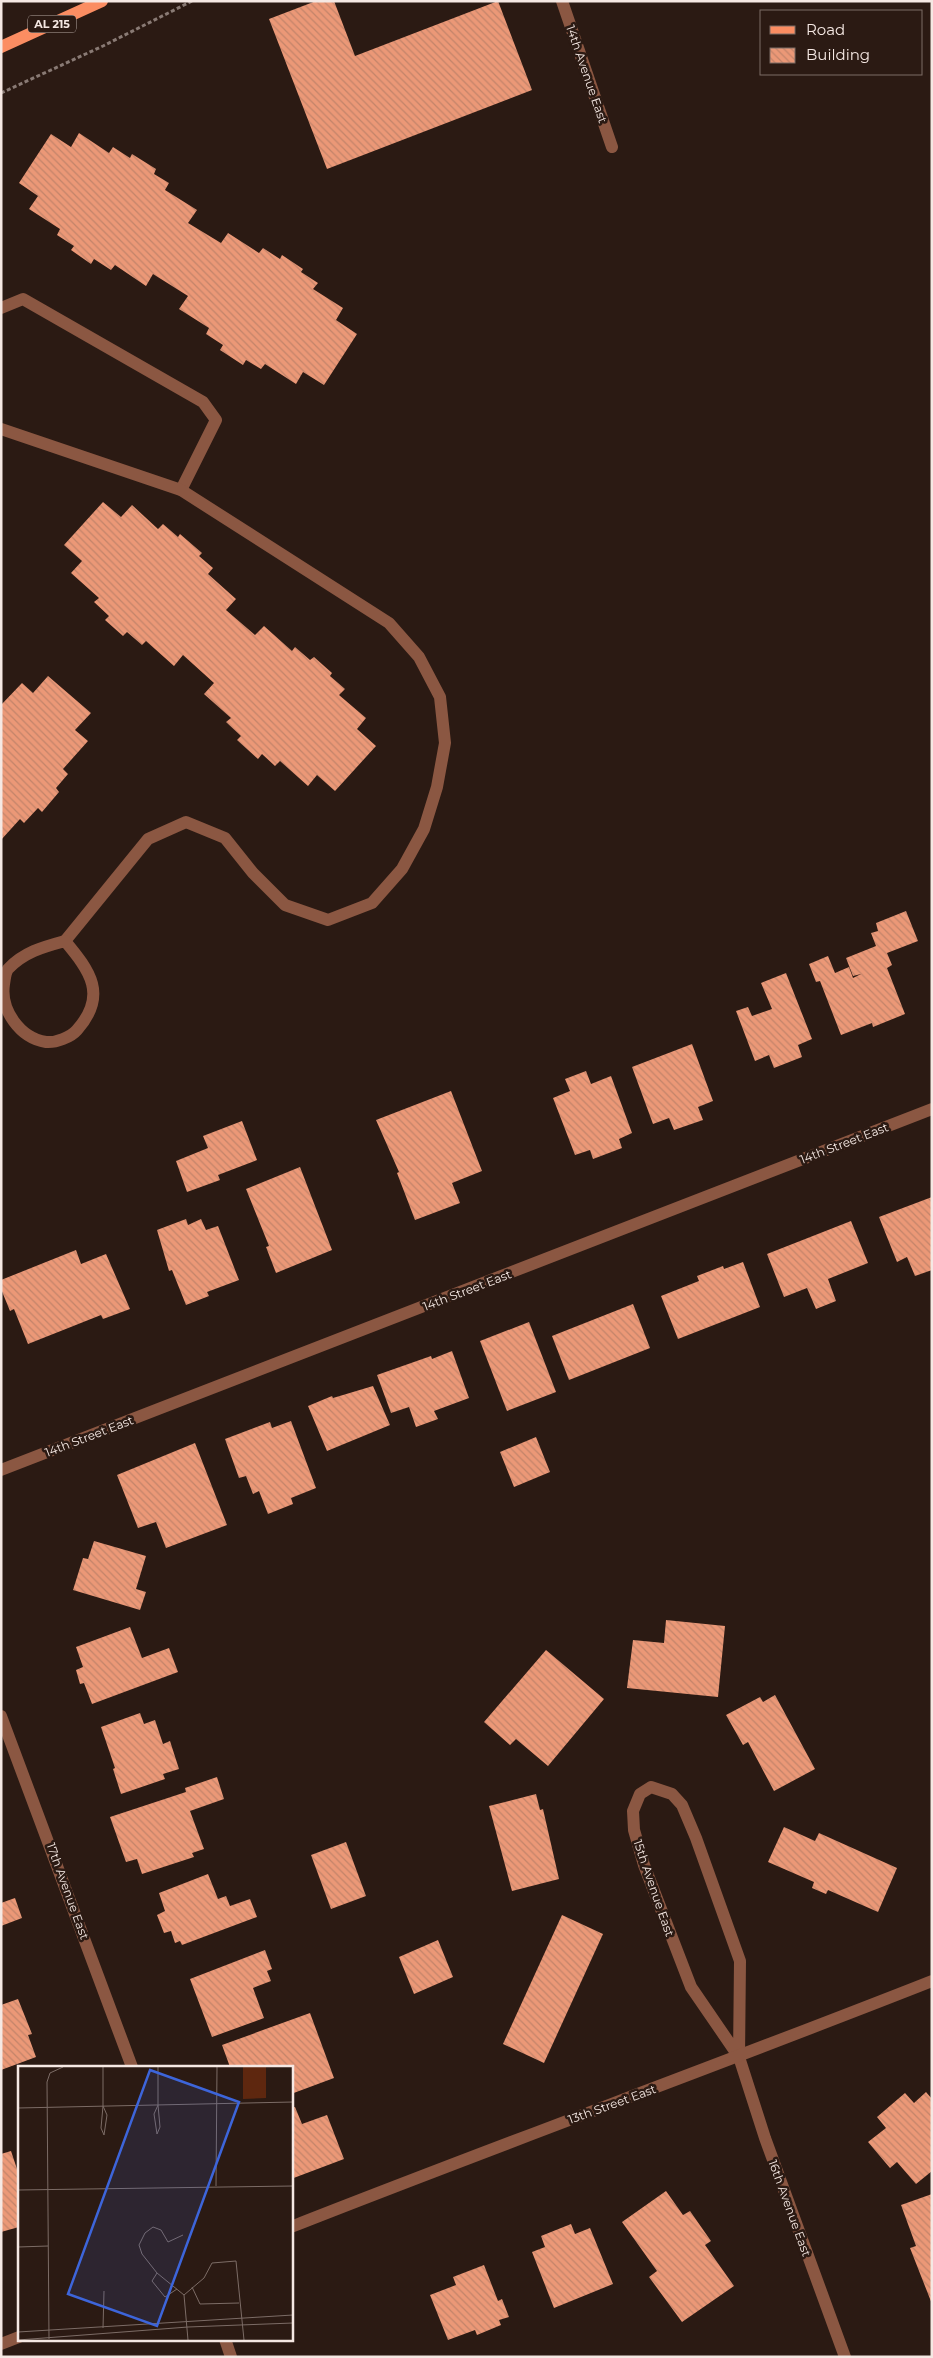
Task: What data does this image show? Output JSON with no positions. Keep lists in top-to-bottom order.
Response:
{
  "streets": {
    "main road": ["AL 215"],
    "street": [
      "14th Avenue East",
      "14th Street East",
      "15th Avenue East",
      "17th Avenue East",
      "13th Street East",
      "16th Avenue East"
    ]
  },
  "crossings": [
    ["15th Avenue East", "13th Street East"],
    ["15th Avenue East", "16th Avenue East"],
    ["13th Street East", "16th Avenue East"]
  ],
  "legend": ["Road", "Building"]
}
